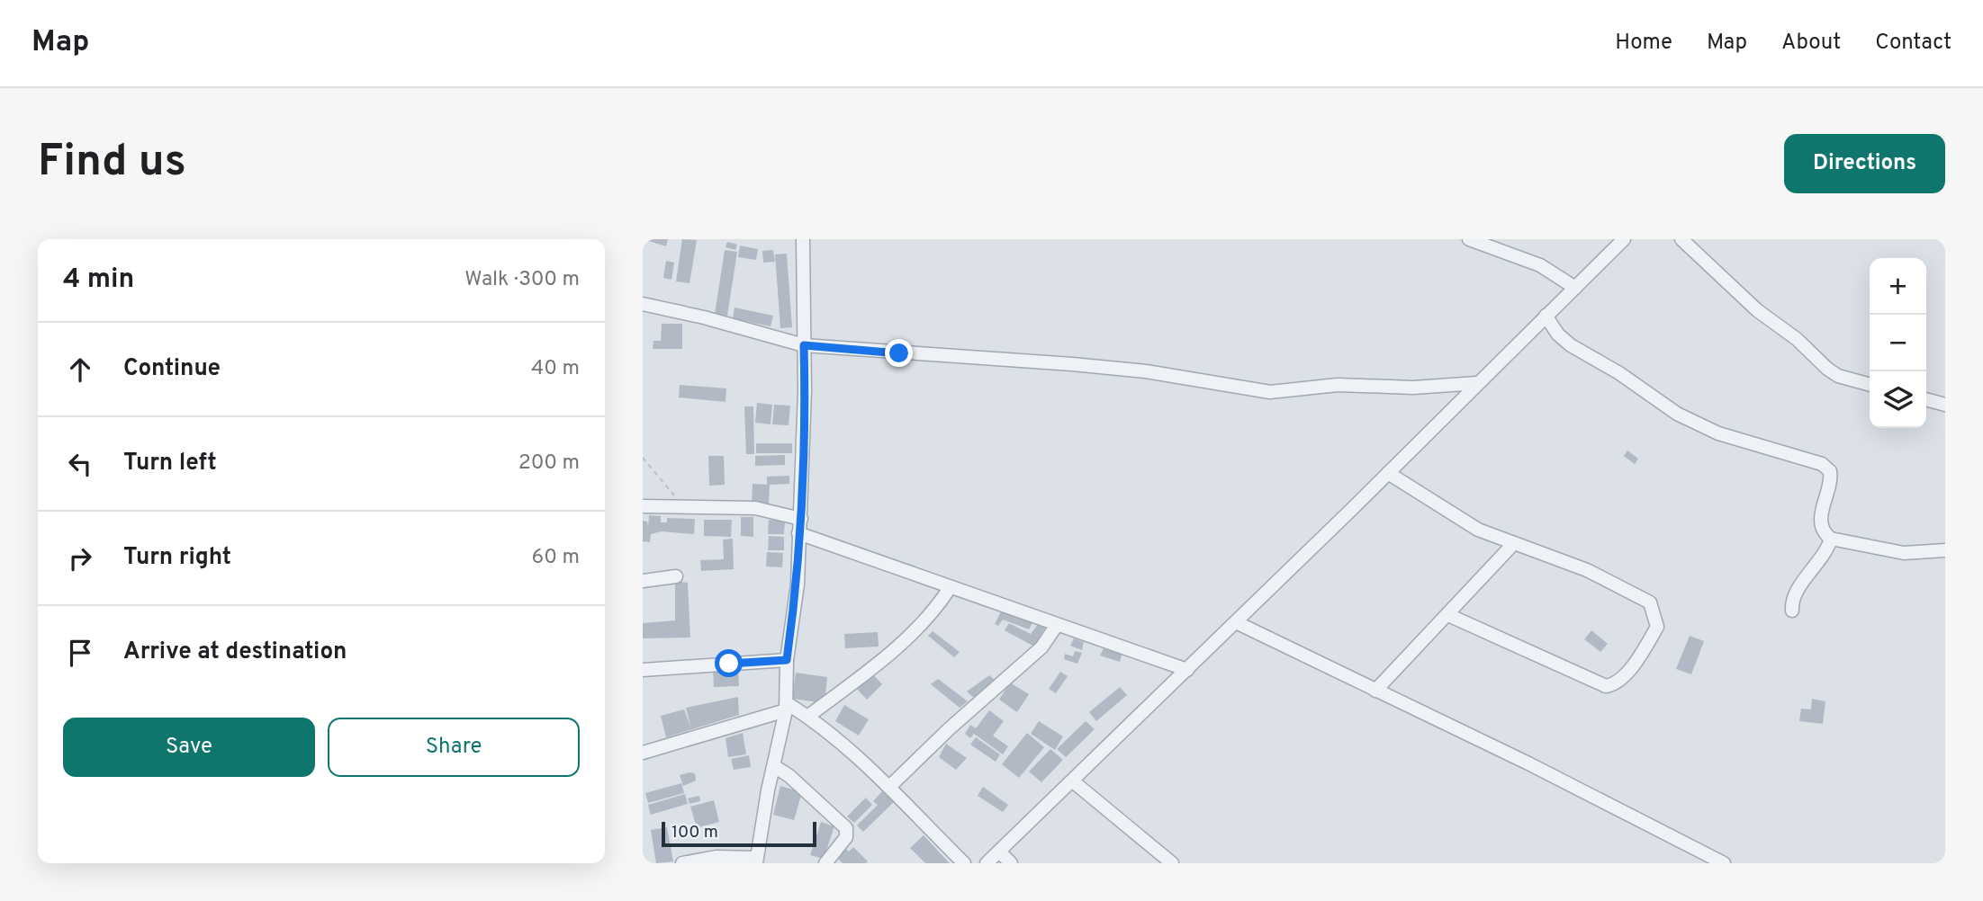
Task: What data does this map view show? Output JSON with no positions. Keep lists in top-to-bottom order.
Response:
{
  "scale_bar": "100 m",
  "page": {
    "header": "Map",
    "nav": [
      "Home",
      "Map",
      "About",
      "Contact"
    ],
    "buttons": [
      "Directions",
      ["Save", "Share"]
    ],
    "title": "Find us",
    "heading": ["4 min", "Walk · 300 m"],
    "map_buttons": ["+", "−"],
    "list": [
      ["Continue", "40 m"],
      ["Turn left", "200 m"],
      ["Turn right", "60 m"],
      "Arrive at destination"
    ],
    "scale": "100 m"
  }
}
